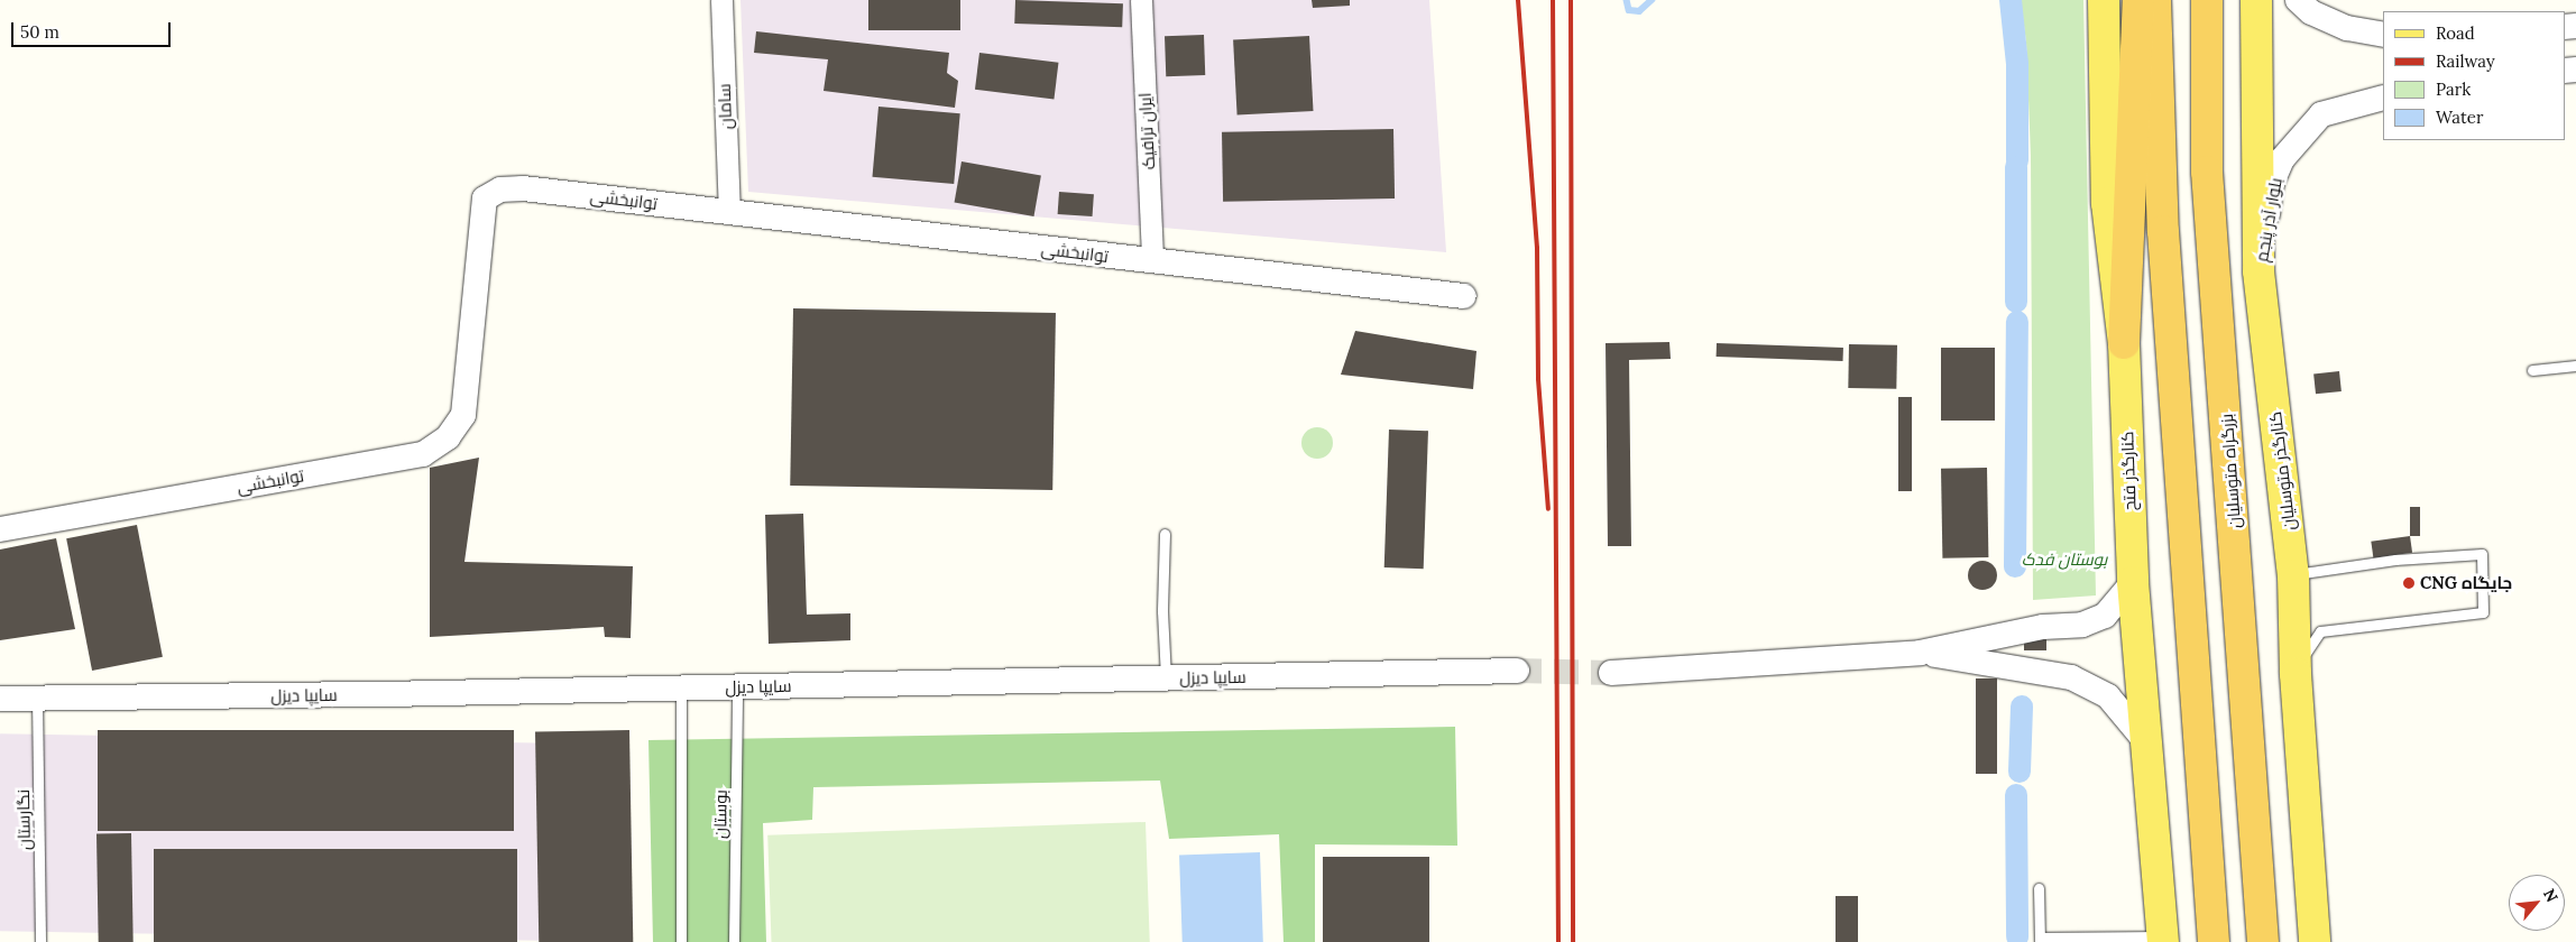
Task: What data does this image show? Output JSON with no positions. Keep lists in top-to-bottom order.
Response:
{
  "streets": {
    "highway": ["بزرگراه متوسلیان"],
    "main road": ["کنارگذر فتح", "کنارگذر متوسلیان"],
    "street": [
      "سامان",
      "ایران ترافیک",
      "توانبخشی",
      "بلوار آذر پنجم",
      "سایپا دیزل"
    ],
    "lane": ["بوستان", "نگارستان"]
  },
  "crossings": [
    ["سامان", "توانبخشی"],
    ["ایران ترافیک", "توانبخشی"],
    ["بلوار آذر پنجم", "کنارگذر متوسلیان"],
    ["سایپا دیزل", "بوستان"],
    ["سایپا دیزل", "نگارستان"]
  ],
  "parks": ["بوستان فدک"],
  "places": ["CNG جایگاه"],
  "legend": [
    "Road",
    "Railway",
    "Park",
    "Water"
  ],
  "scale_bar": "50 m",
  "north": "top right"
}
